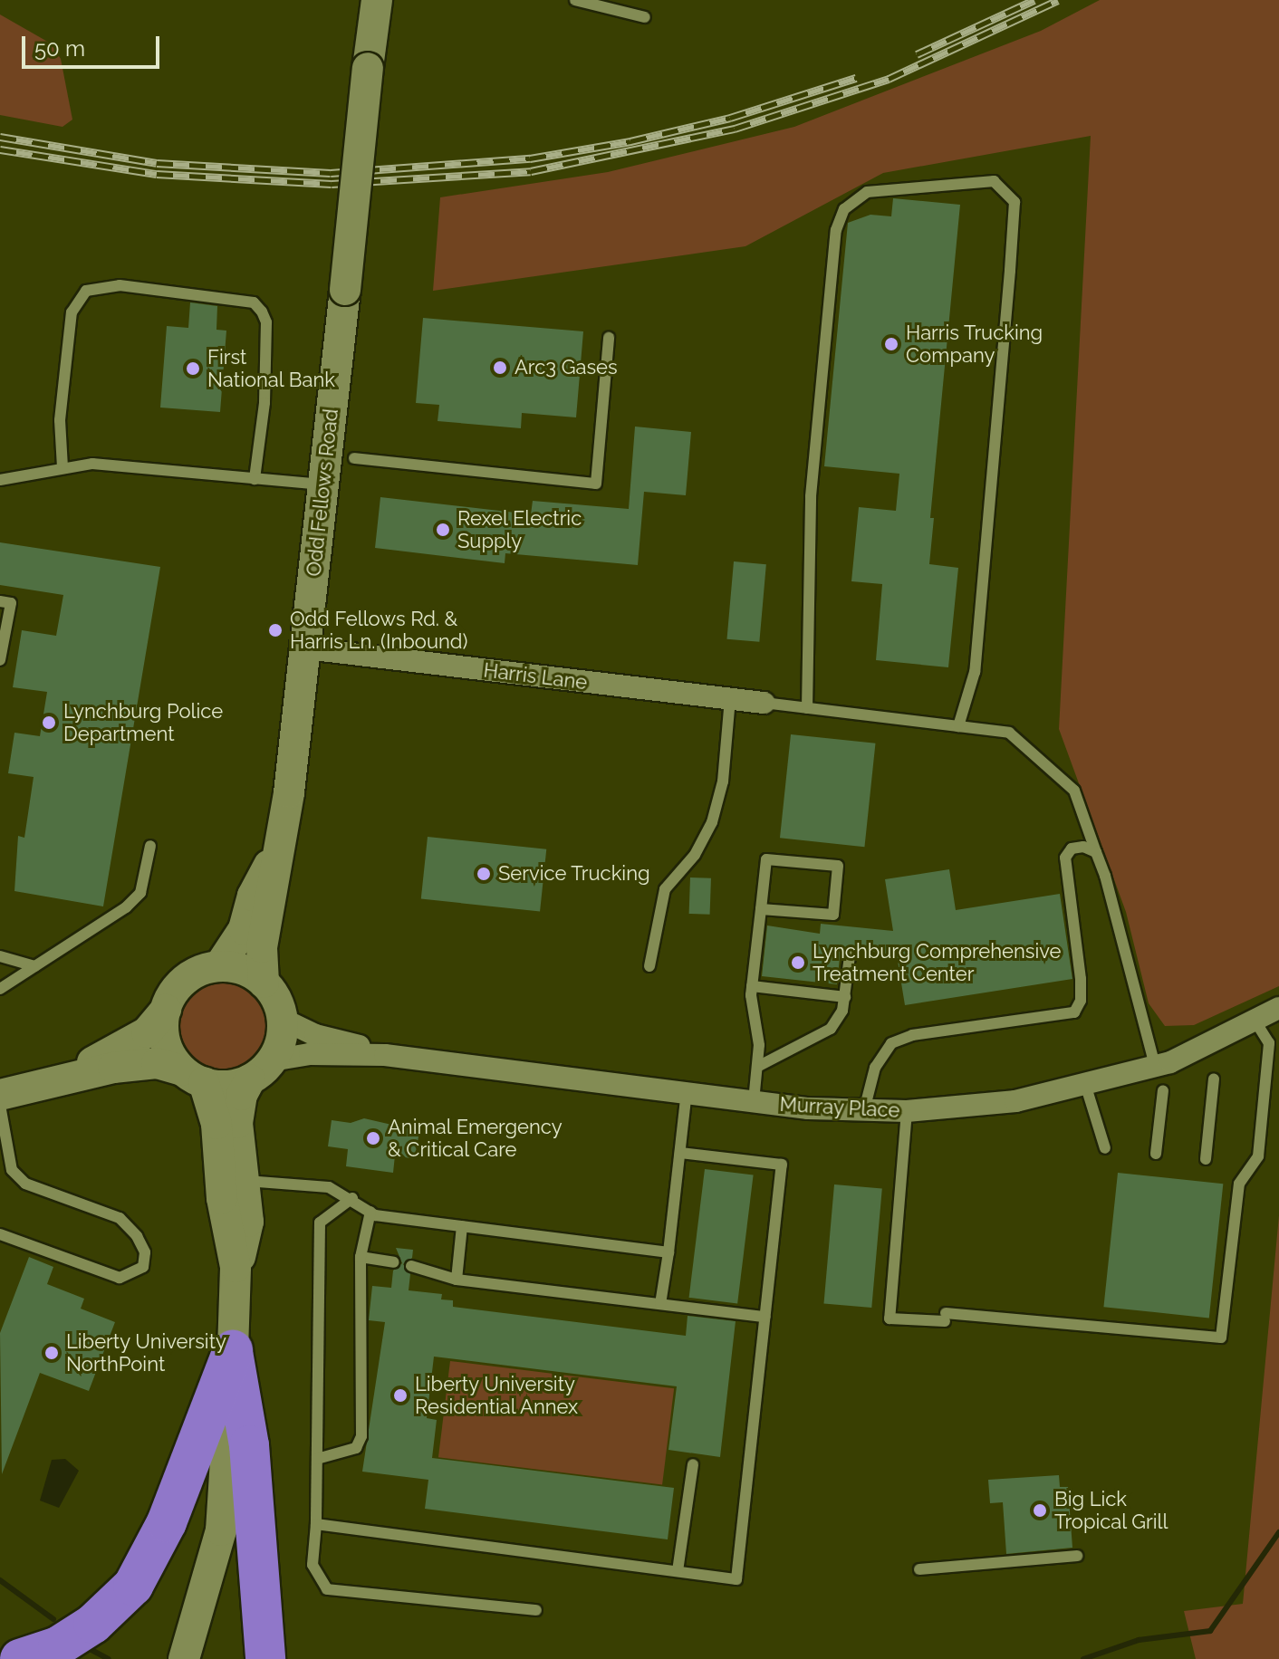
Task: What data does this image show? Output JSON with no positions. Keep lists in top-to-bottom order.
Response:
{
  "streets": {
    "main road": ["Odd Fellows Road"],
    "street": ["Harris Lane", "Murray Place"]
  },
  "crossings": [
    ["Odd Fellows Road", "Harris Lane"],
    ["Odd Fellows Road", "Murray Place"]
  ],
  "places": [
    "Harris Trucking Company",
    "Arc3 Gases",
    "First National Bank",
    "Rexel Electric Supply",
    "Odd Fellows Rd. & Harris Ln. (Inbound)",
    "Lynchburg Police Department",
    "Service Trucking",
    "Lynchburg Comprehensive Treatment Center",
    "Animal Emergency & Critical Care",
    "Liberty University NorthPoint",
    "Liberty University Residential Annex",
    "Big Lick Tropical Grill"
  ],
  "scale_bar": "50 m"
}
